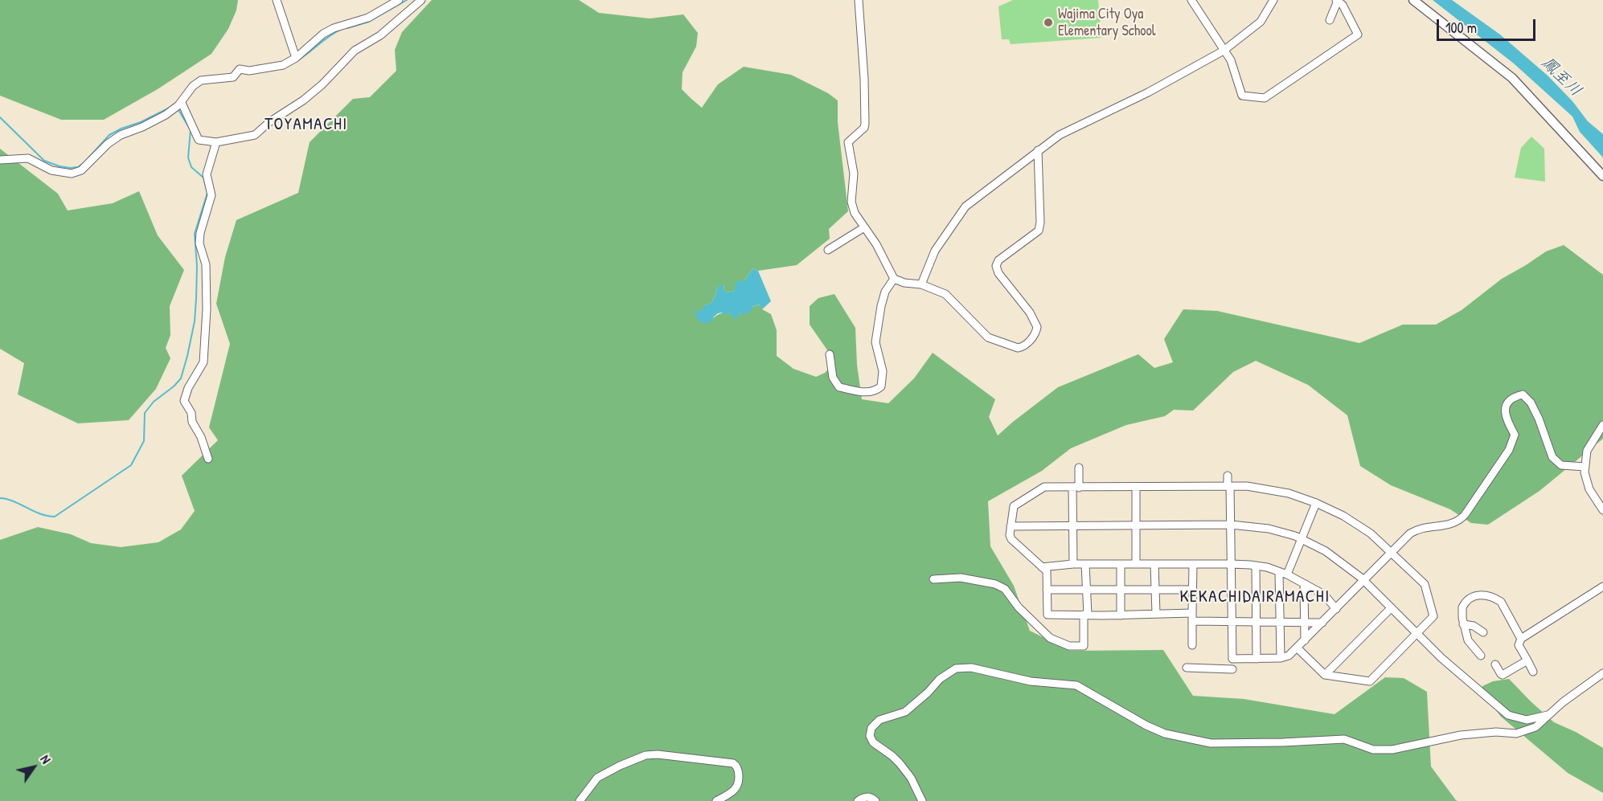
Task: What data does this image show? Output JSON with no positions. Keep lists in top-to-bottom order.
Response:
{
  "districts": ["TOYAMACHI", "KEKACHIDAIRAMACHI"],
  "water": ["鳳至川"],
  "places": ["Wajima City Oya Elementary School"],
  "scale_bar": "100 m",
  "north": "top right"
}
